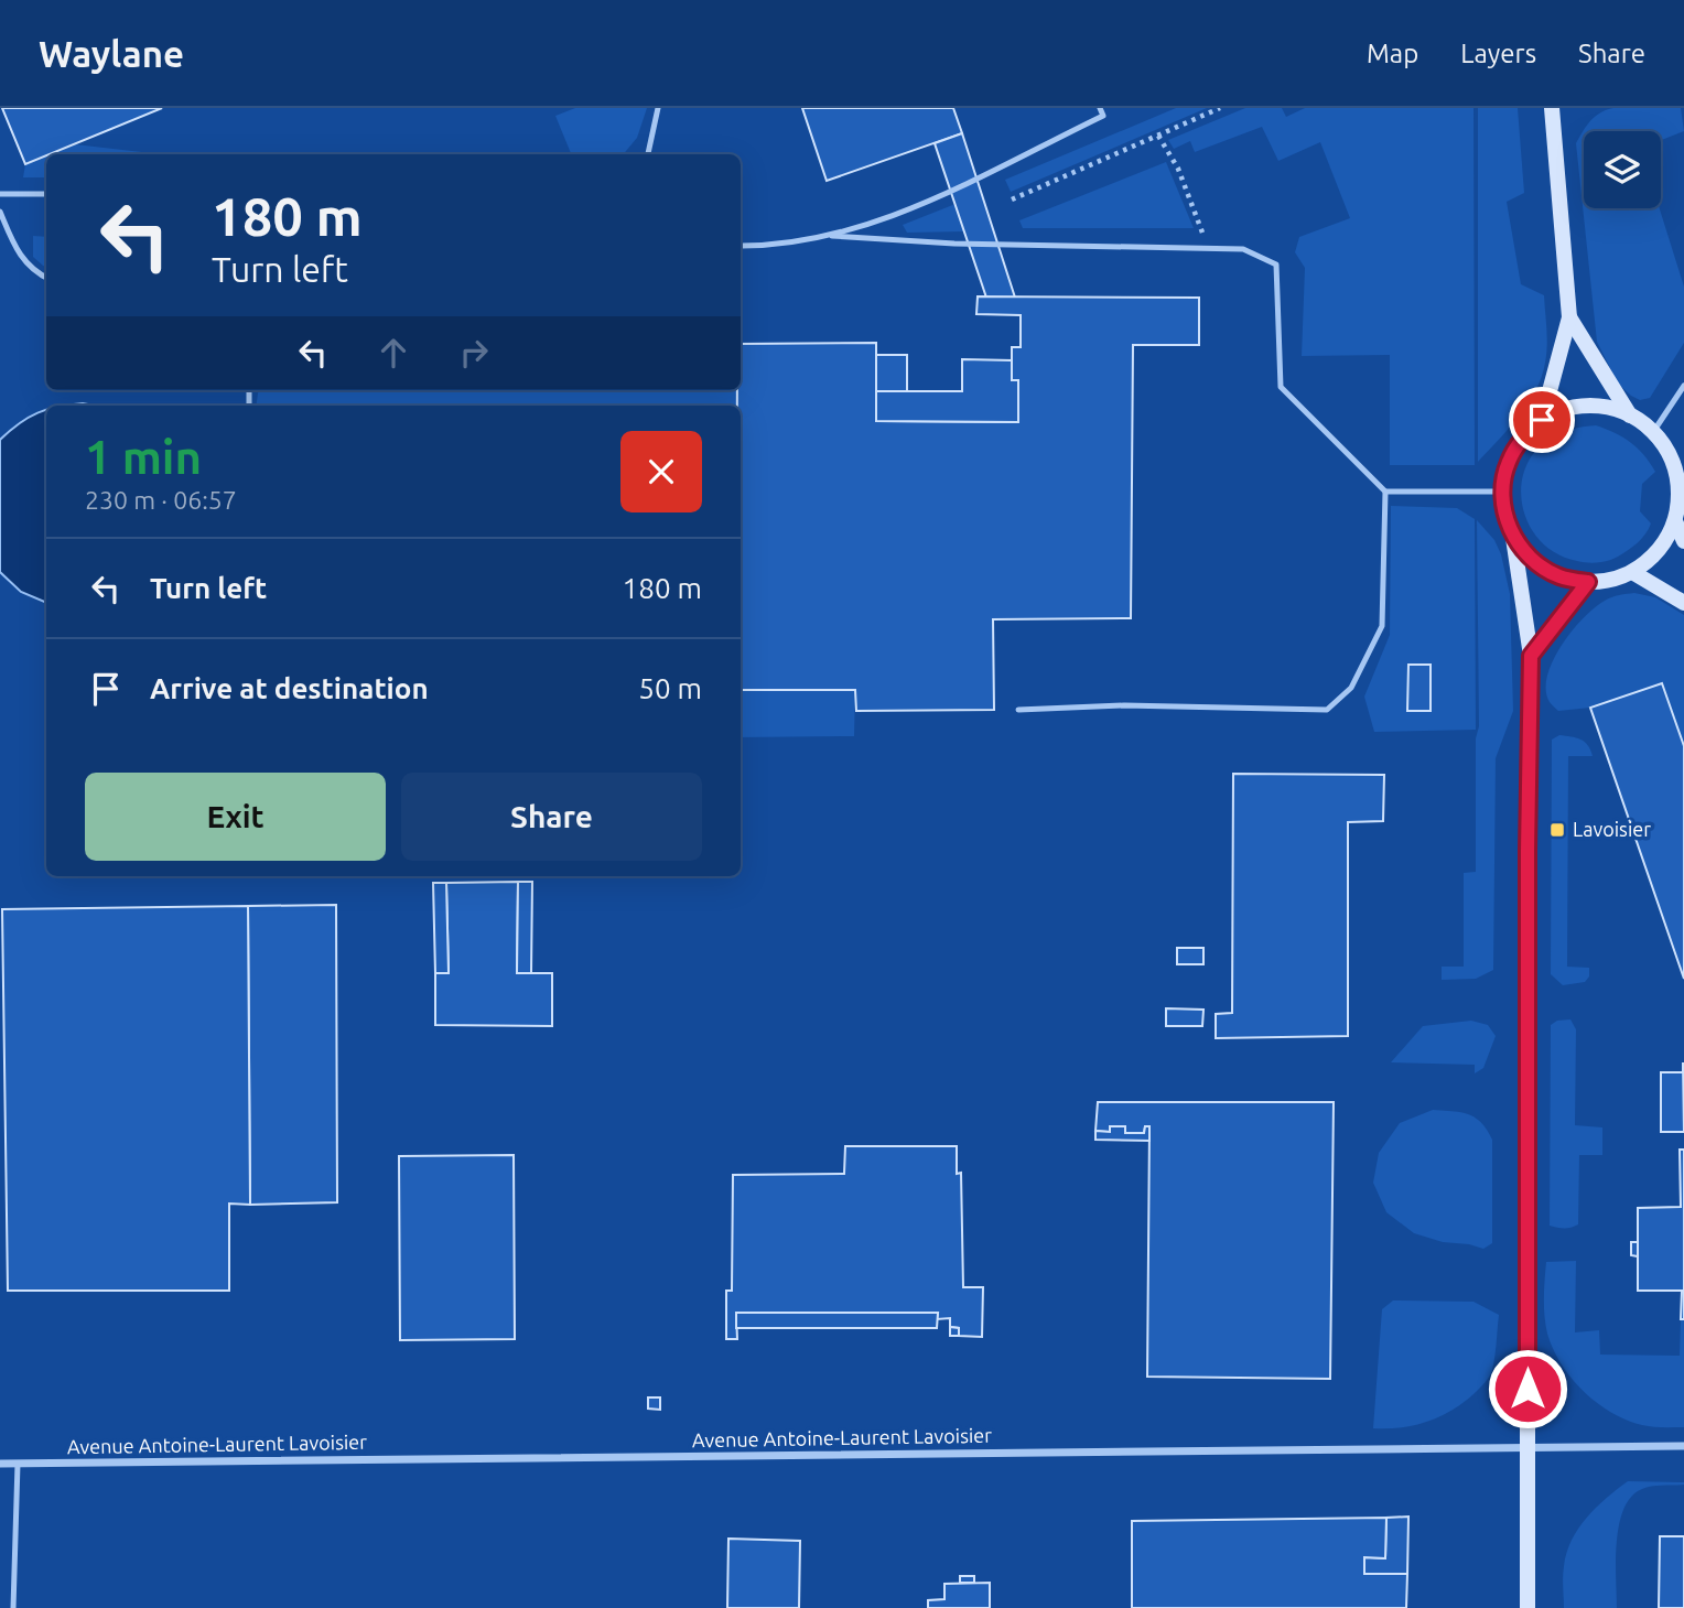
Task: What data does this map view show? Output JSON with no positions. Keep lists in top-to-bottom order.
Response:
{
  "streets": {
    "street": ["Avenue Antoine-Laurent Lavoisier"]
  },
  "places": {
    "transit": ["Lavoisier"]
  },
  "page": {
    "header": "Waylane",
    "nav": ["Map", "Layers", "Share"],
    "turn": ["180 m", "Turn left"],
    "heading": ["1 min", "230 m · 06:57"],
    "list": [
      {
        "name": "Turn left",
        "value": "180 m"
      },
      {
        "name": "Arrive at destination",
        "value": "50 m"
      }
    ],
    "buttons": ["Exit", "Share"]
  }
}
